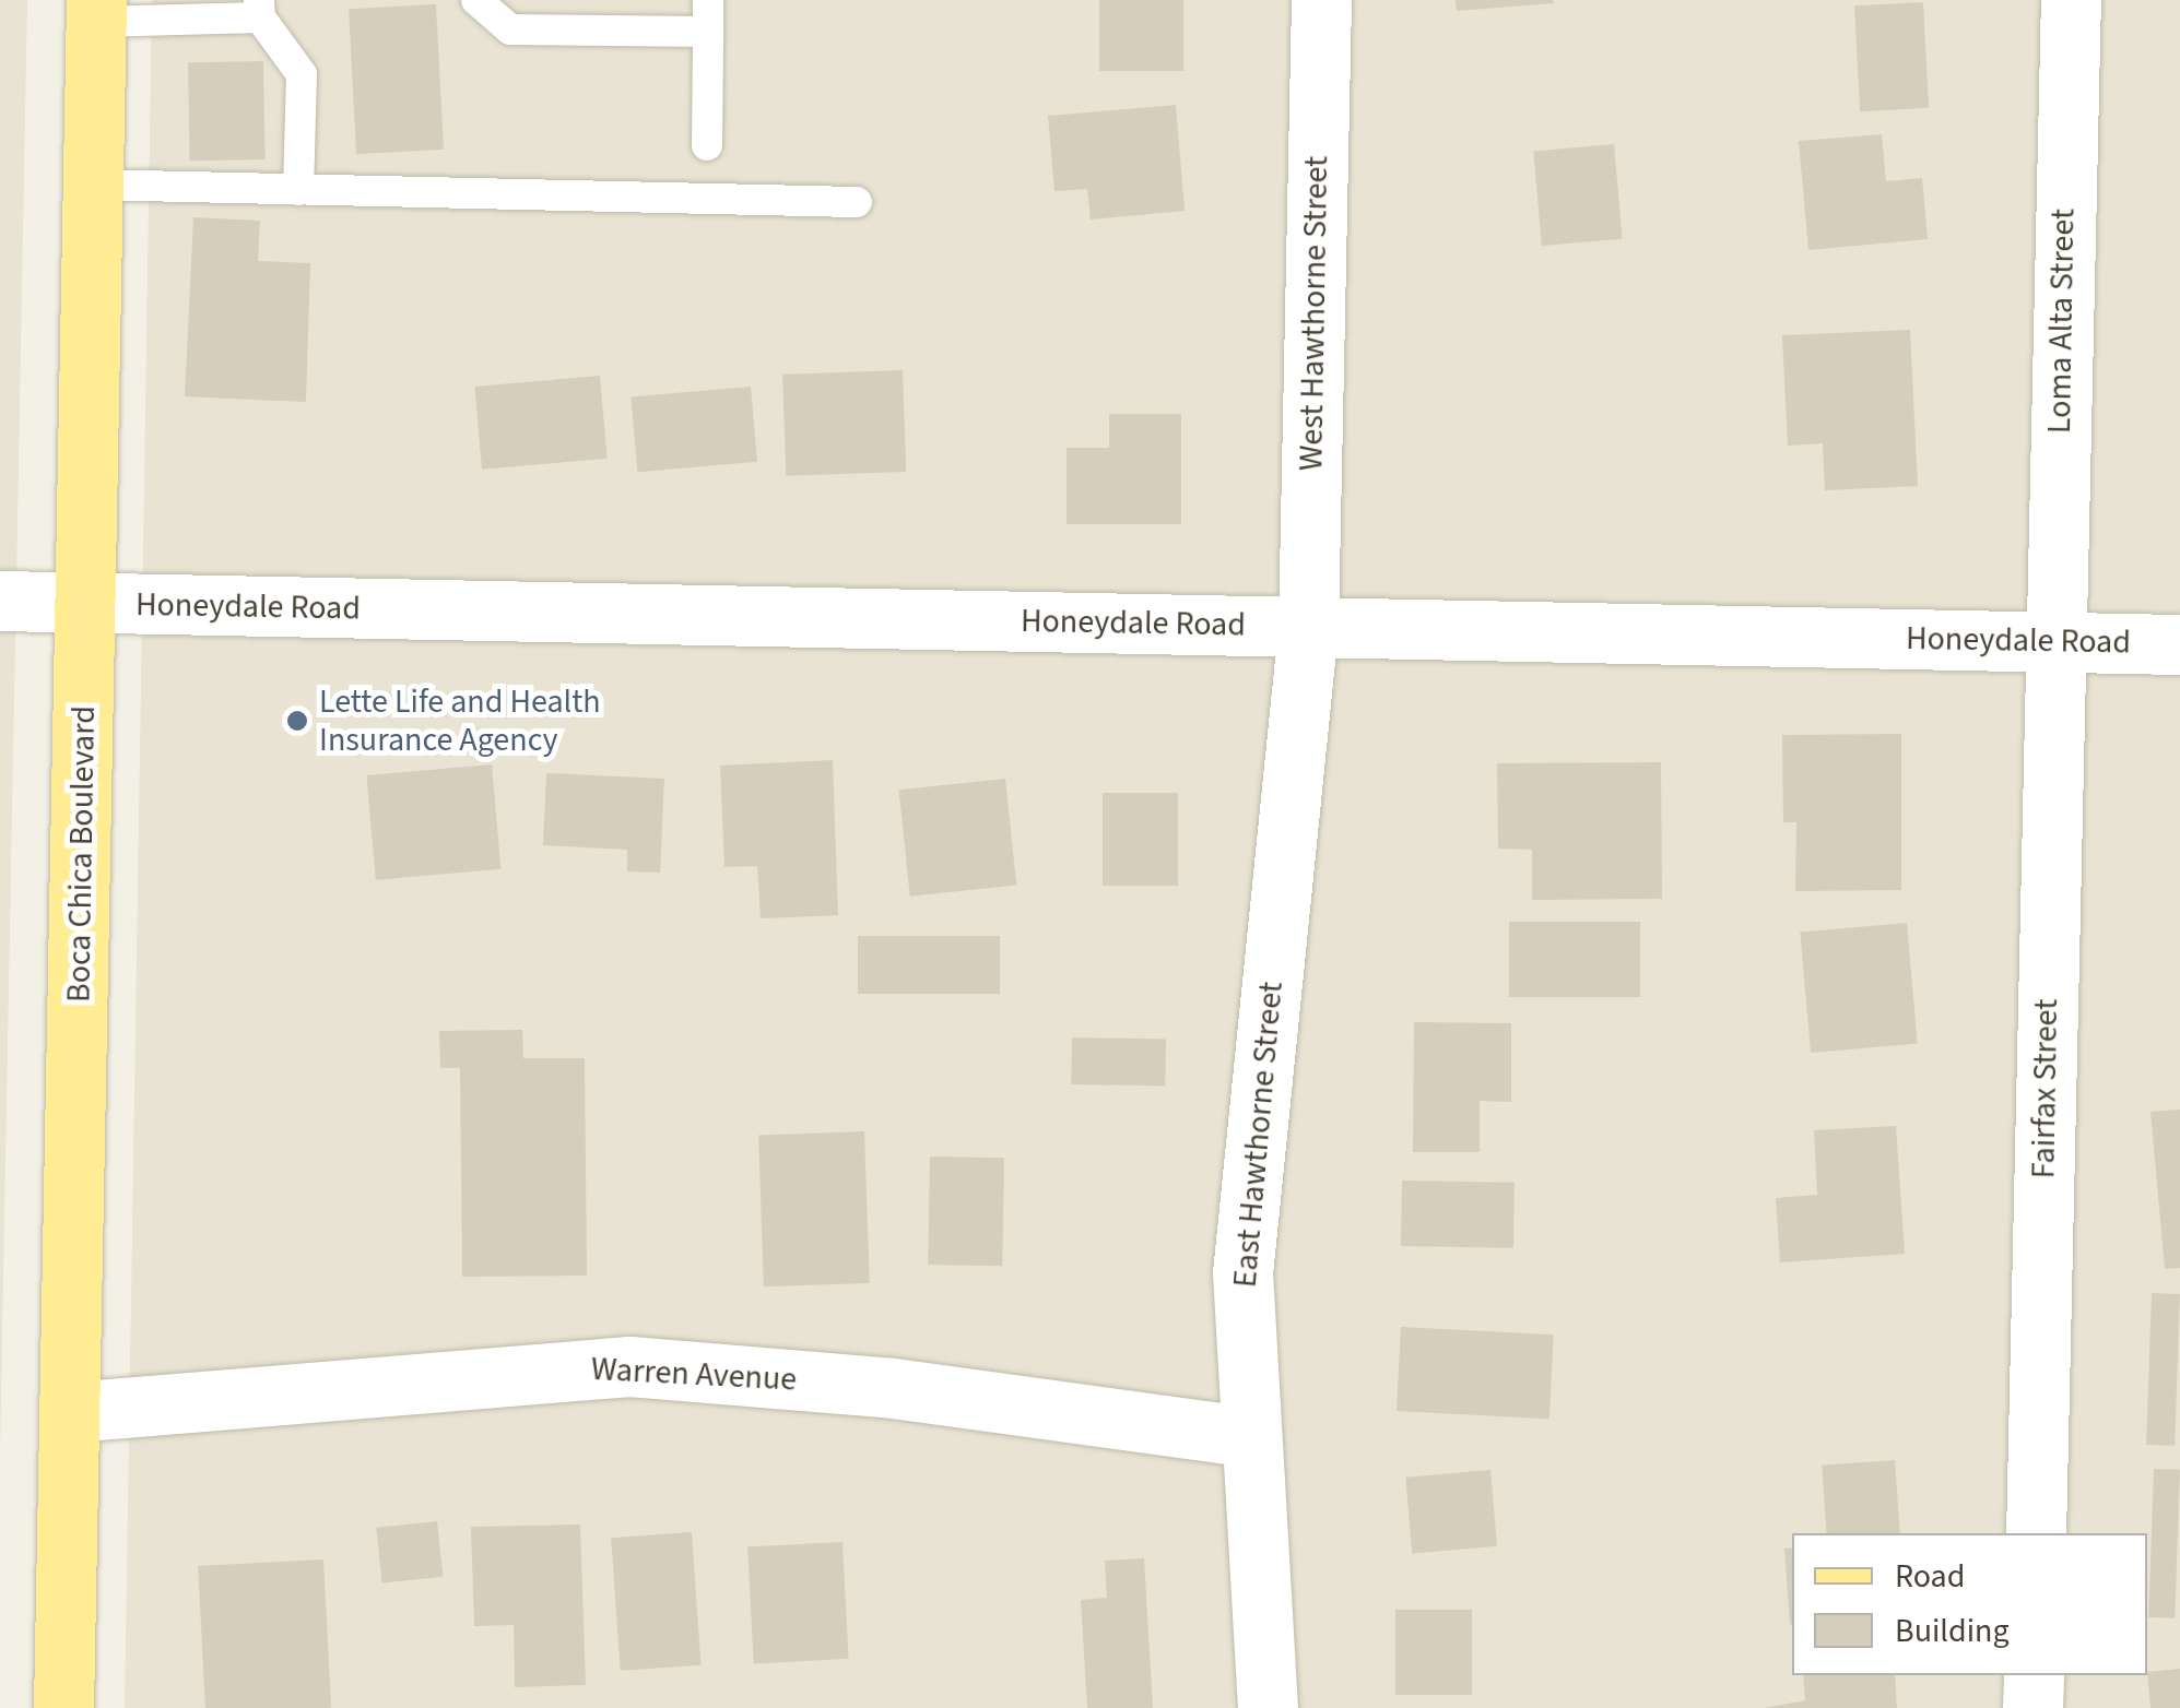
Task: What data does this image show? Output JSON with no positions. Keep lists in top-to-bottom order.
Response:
{
  "streets": {
    "main road": ["Boca Chica Boulevard"],
    "street": [
      "West Hawthorne Street",
      "Loma Alta Street",
      "Honeydale Road",
      "Fairfax Street",
      "East Hawthorne Street",
      "Warren Avenue"
    ]
  },
  "crossings": [
    ["West Hawthorne Street", "Honeydale Road"],
    ["West Hawthorne Street", "East Hawthorne Street"],
    ["Loma Alta Street", "Honeydale Road"],
    ["Loma Alta Street", "Fairfax Street"],
    ["Honeydale Road", "Boca Chica Boulevard"],
    ["Honeydale Road", "Fairfax Street"],
    ["Honeydale Road", "East Hawthorne Street"],
    ["Boca Chica Boulevard", "Warren Avenue"],
    ["East Hawthorne Street", "Warren Avenue"]
  ],
  "places": ["Lette Life and Health Insurance Agency"],
  "legend": ["Road", "Building"]
}
